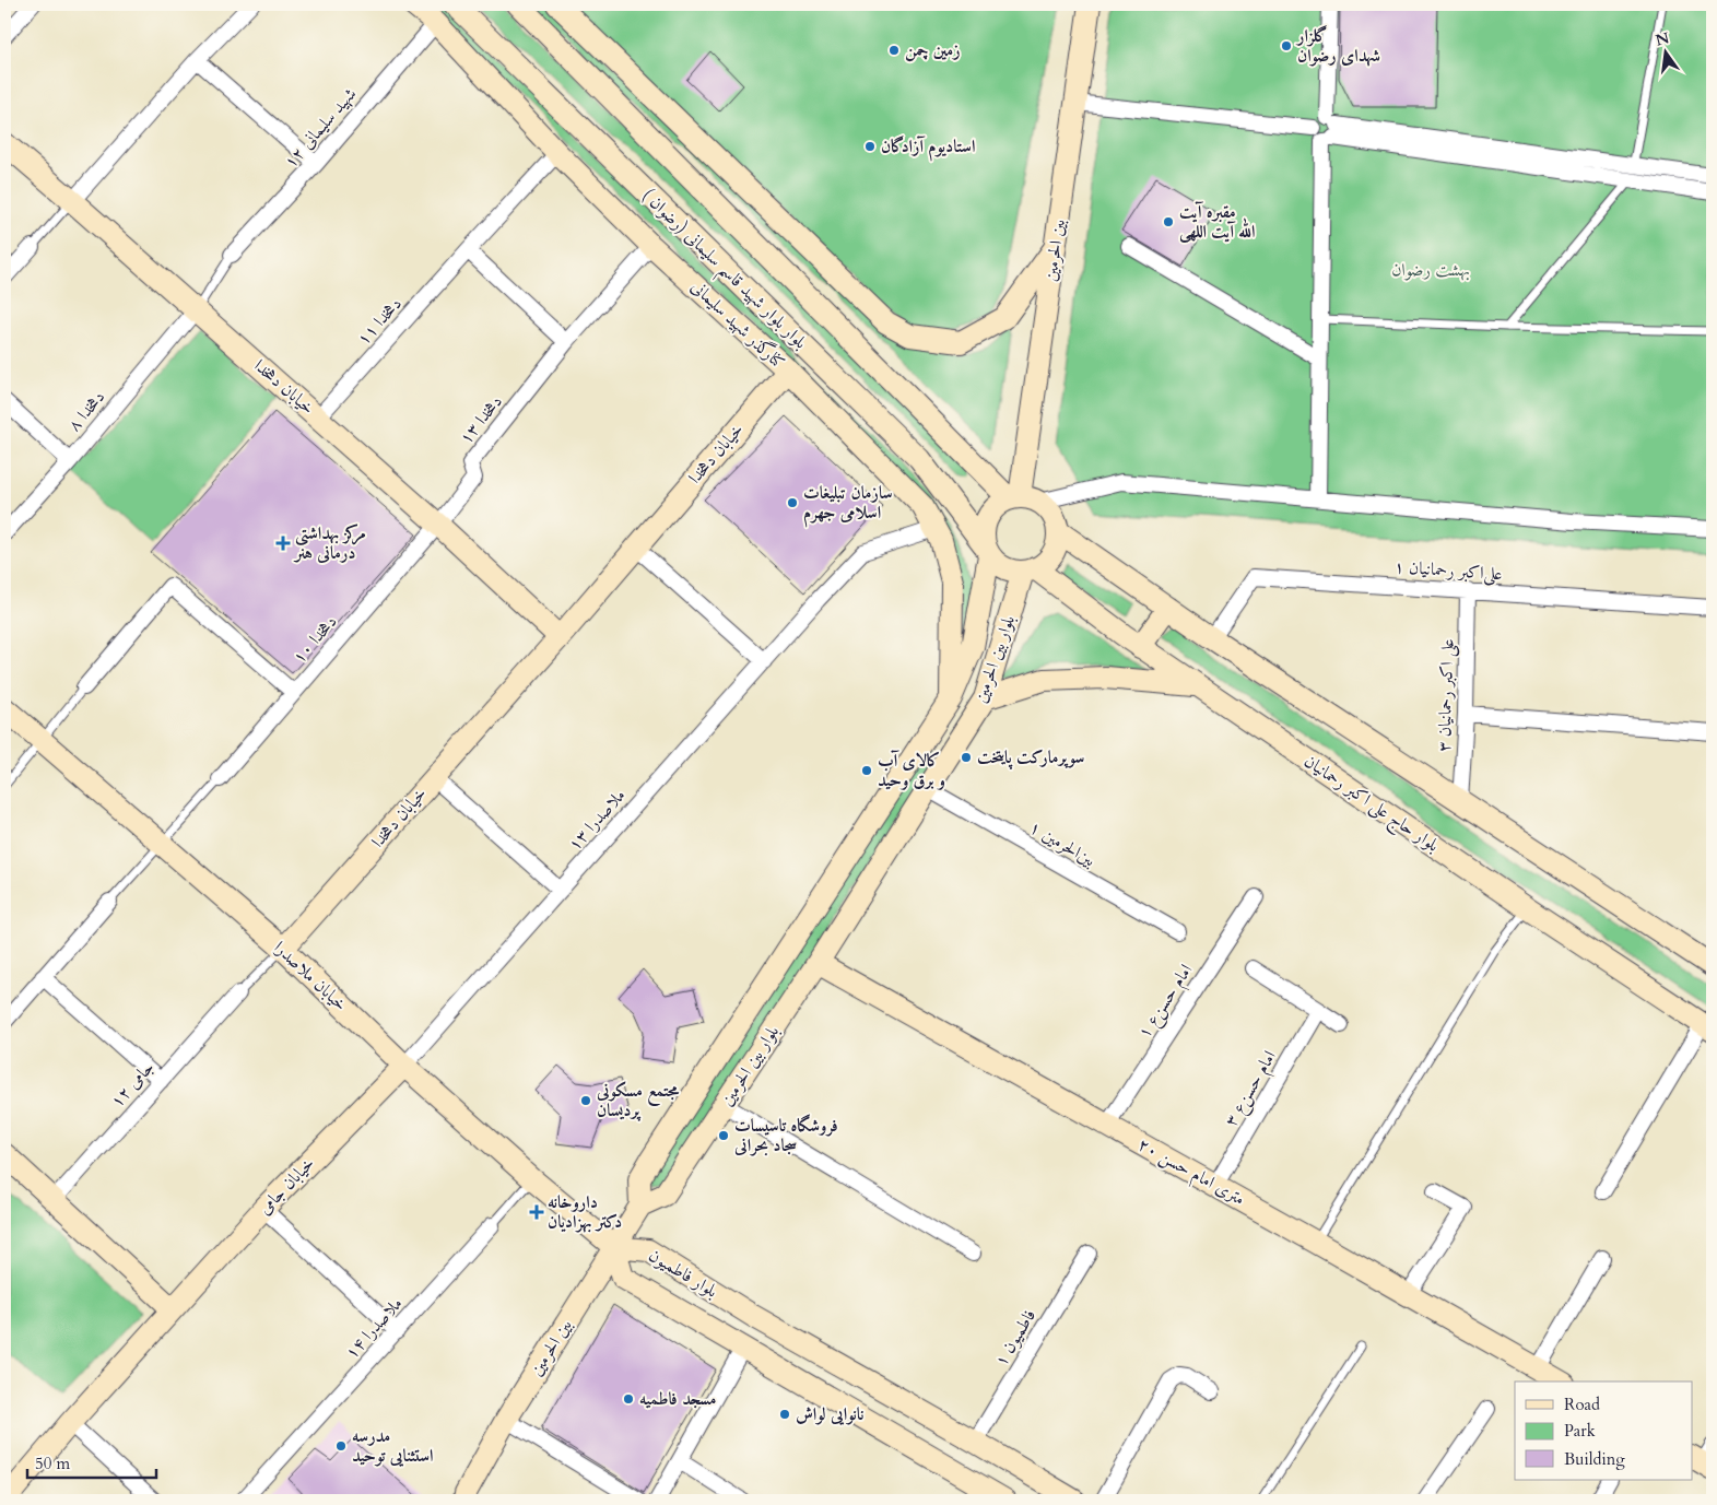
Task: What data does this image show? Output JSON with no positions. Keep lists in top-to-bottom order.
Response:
{
  "streets": {
    "street": [
      "شهید سلیمانی ۱۲",
      "بین الحرمین",
      "بلوار بلوار شهید قاسم سلیمانی (رضوان )",
      "دهخدا ۱۱",
      "کنارگذر شهید سلیمانی",
      "خیابان دهخدا",
      "دهخدا ۸",
      "دهخدا ۱۳",
      "علی‌اکبر رحمانیان ۱",
      "دهخدا ۱۰",
      "بلوار بین الحرمین",
      "علی اکبر رحمانیان ۳",
      "بلوار حاج علی اکبر رحمانیان",
      "ملاصدرا ۱۳",
      "بین‌الحرمین ۱",
      "خیابان ملاصدرا",
      "امام حسن‌ع ۱",
      "جامی ۱۲",
      "امام حسن‌ع ۳",
      "۲۰ متری امام حسن",
      "خیابان جامی",
      "بلوار فاطمیون",
      "ملاصدرا ۱۴",
      "فاطمیون ۱"
    ]
  },
  "crossings": [
    ["شهید سلیمانی ۱۲", "کنارگذر شهید سلیمانی"],
    ["بین الحرمین", "بلوار بلوار شهید قاسم سلیمانی (رضوان )"],
    ["بین الحرمین", "بلوار بین الحرمین"],
    ["بین الحرمین", "بلوار حاج علی اکبر رحمانیان"],
    ["بین الحرمین", "خیابان ملاصدرا"],
    ["بین الحرمین", "بلوار فاطمیون"],
    ["بلوار بلوار شهید قاسم سلیمانی (رضوان )", "بلوار بین الحرمین"],
    ["بلوار بلوار شهید قاسم سلیمانی (رضوان )", "بلوار حاج علی اکبر رحمانیان"],
    ["دهخدا ۱۱", "کنارگذر شهید سلیمانی"],
    ["دهخدا ۱۱", "خیابان دهخدا"],
    ["کنارگذر شهید سلیمانی", "خیابان دهخدا"],
    ["کنارگذر شهید سلیمانی", "بلوار بین الحرمین"],
    ["کنارگذر شهید سلیمانی", "ملاصدرا ۱۳"],
    ["خیابان دهخدا", "دهخدا ۸"],
    ["خیابان دهخدا", "دهخدا ۱۳"],
    ["خیابان دهخدا", "دهخدا ۱۰"],
    ["خیابان دهخدا", "خیابان ملاصدرا"],
    ["دهخدا ۱۳", "دهخدا ۱۰"],
    ["علی‌اکبر رحمانیان ۱", "علی اکبر رحمانیان ۳"],
    ["بلوار بین الحرمین", "بلوار حاج علی اکبر رحمانیان"],
    ["بلوار بین الحرمین", "بین‌الحرمین ۱"],
    ["بلوار بین الحرمین", "۲۰ متری امام حسن"],
    ["ملاصدرا ۱۳", "خیابان ملاصدرا"],
    ["ملاصدرا ۱۳", "خیابان جامی"],
    ["خیابان ملاصدرا", "خیابان جامی"],
    ["خیابان ملاصدرا", "بلوار فاطمیون"],
    ["خیابان ملاصدرا", "ملاصدرا ۱۴"],
    ["امام حسن‌ع ۱", "۲۰ متری امام حسن"],
    ["امام حسن‌ع ۳", "۲۰ متری امام حسن"],
    ["بلوار فاطمیون", "فاطمیون ۱"]
  ],
  "parks": ["بهشت رضوان"],
  "places": {
    "other": [
      "گلزار شهدای رضوان",
      "زمین چمن",
      "استادیوم آزادگان",
      "مقبره آیت الله آیت اللهی",
      "سازمان تبلیغات اسلامی جهرم",
      "سوپرمارکت پایتخت",
      "کالای آب و برق وحید",
      "مجتمع مسکونی پردیسان",
      "فروشگاه تاسیسات سجاد بحرانی",
      "مسجد فاطمیه",
      "نانوایی لواش",
      "مدرسه استثنایی توحید"
    ],
    "health": ["مرکز بهداشتی درمانی هنر", "داروخانه دکتر بهزادیان"]
  },
  "legend": ["Road", "Park", "Building"],
  "scale_bar": "50 m",
  "north": "top"
}
